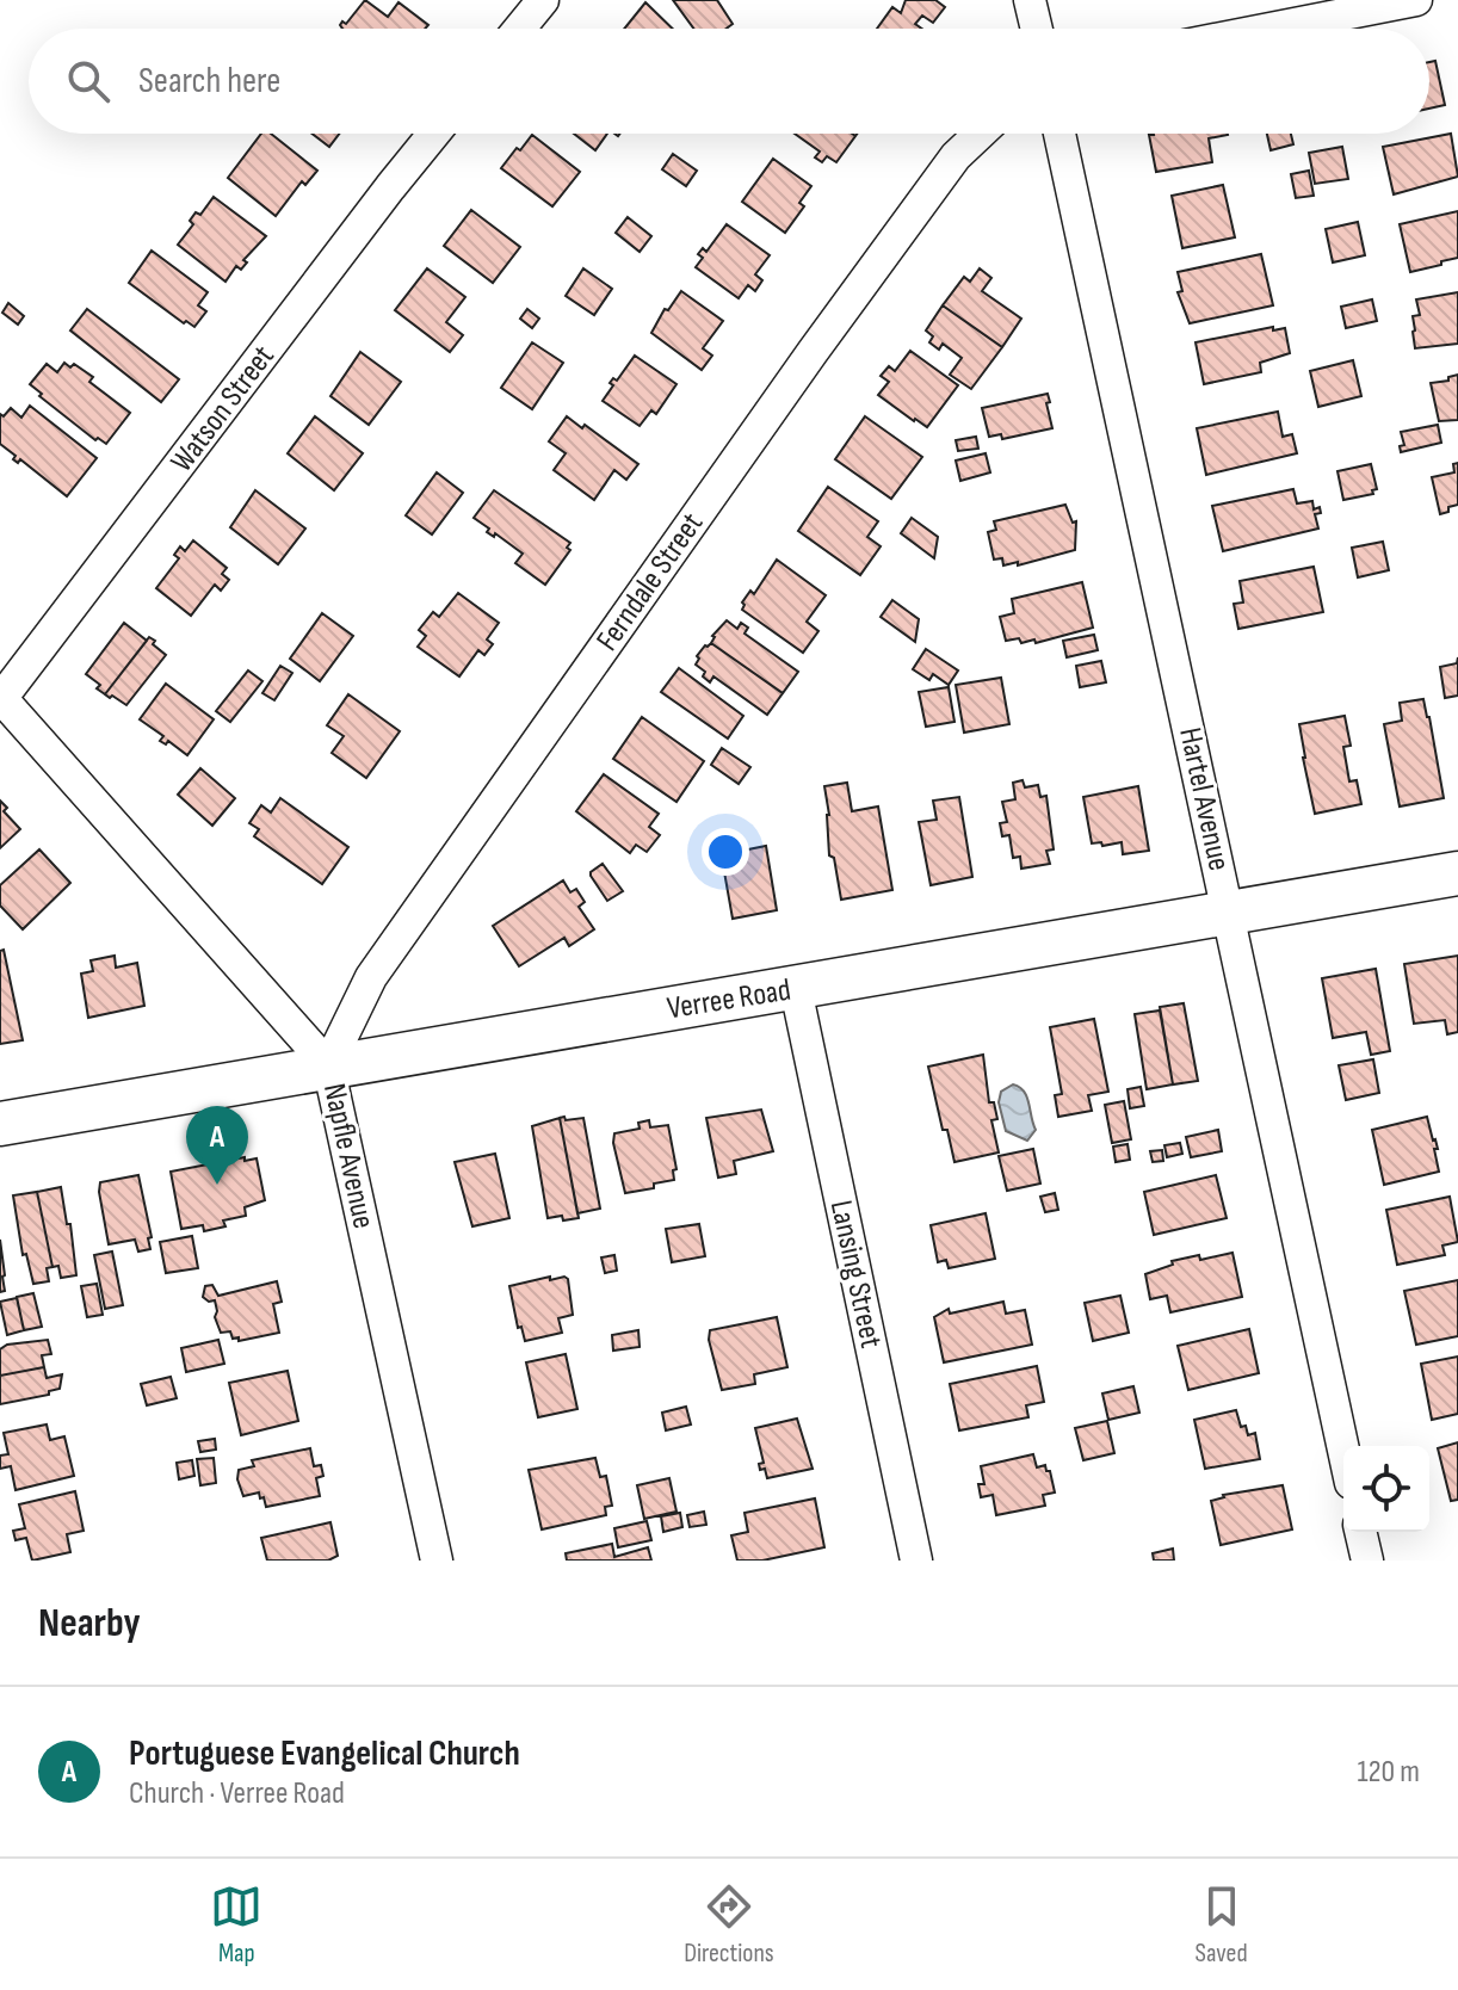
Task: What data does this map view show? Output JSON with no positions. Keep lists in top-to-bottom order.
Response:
{
  "streets": {
    "main road": ["Verree Road"],
    "street": [
      "Watson Street",
      "Ferndale Street",
      "Hartel Avenue",
      "Napfle Avenue",
      "Lansing Street"
    ]
  },
  "crossings": [
    ["Watson Street", "Napfle Avenue"],
    ["Ferndale Street", "Verree Road"],
    ["Ferndale Street", "Napfle Avenue"],
    ["Hartel Avenue", "Verree Road"],
    ["Verree Road", "Napfle Avenue"],
    ["Verree Road", "Lansing Street"]
  ],
  "page": {
    "search": "Search here",
    "pins": "A",
    "heading": "Nearby",
    "list": [
      {
        "mark": "A",
        "name": "Portuguese Evangelical Church",
        "note": "Church · Verree Road",
        "value": "120 m"
      }
    ],
    "nav": ["Map", "Directions", "Saved"]
  }
}
